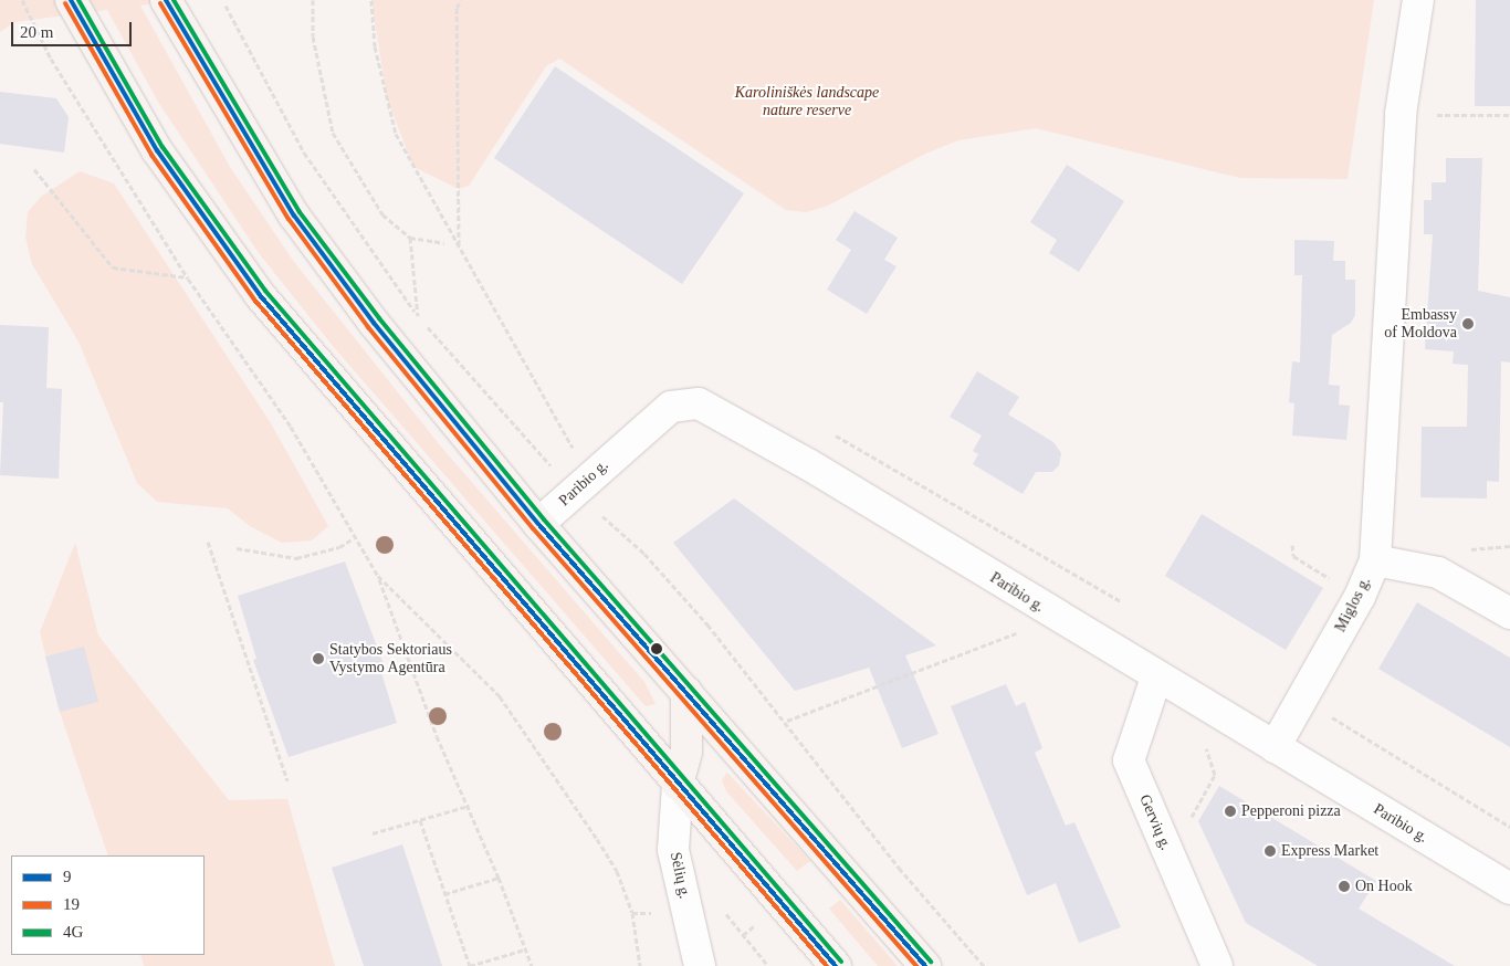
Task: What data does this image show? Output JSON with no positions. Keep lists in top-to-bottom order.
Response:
{
  "streets": {
    "street": [
      "Paribio g.",
      "Miglos g.",
      "Gervių g.",
      "Sėlių g."
    ]
  },
  "crossings": [
    ["Paribio g.", "Miglos g."],
    ["Paribio g.", "Gervių g."]
  ],
  "parks": ["Karoliniškės landscape nature reserve"],
  "places": [
    "Embassy of Moldova",
    "Statybos Sektoriaus Vystymo Agentūra",
    "Pepperoni pizza",
    "Express Market",
    "On Hook"
  ],
  "lines": ["transit line 9", "transit line 4G", "transit line 19"],
  "legend": ["9", "19", "4G"],
  "scale_bar": "20 m"
}
